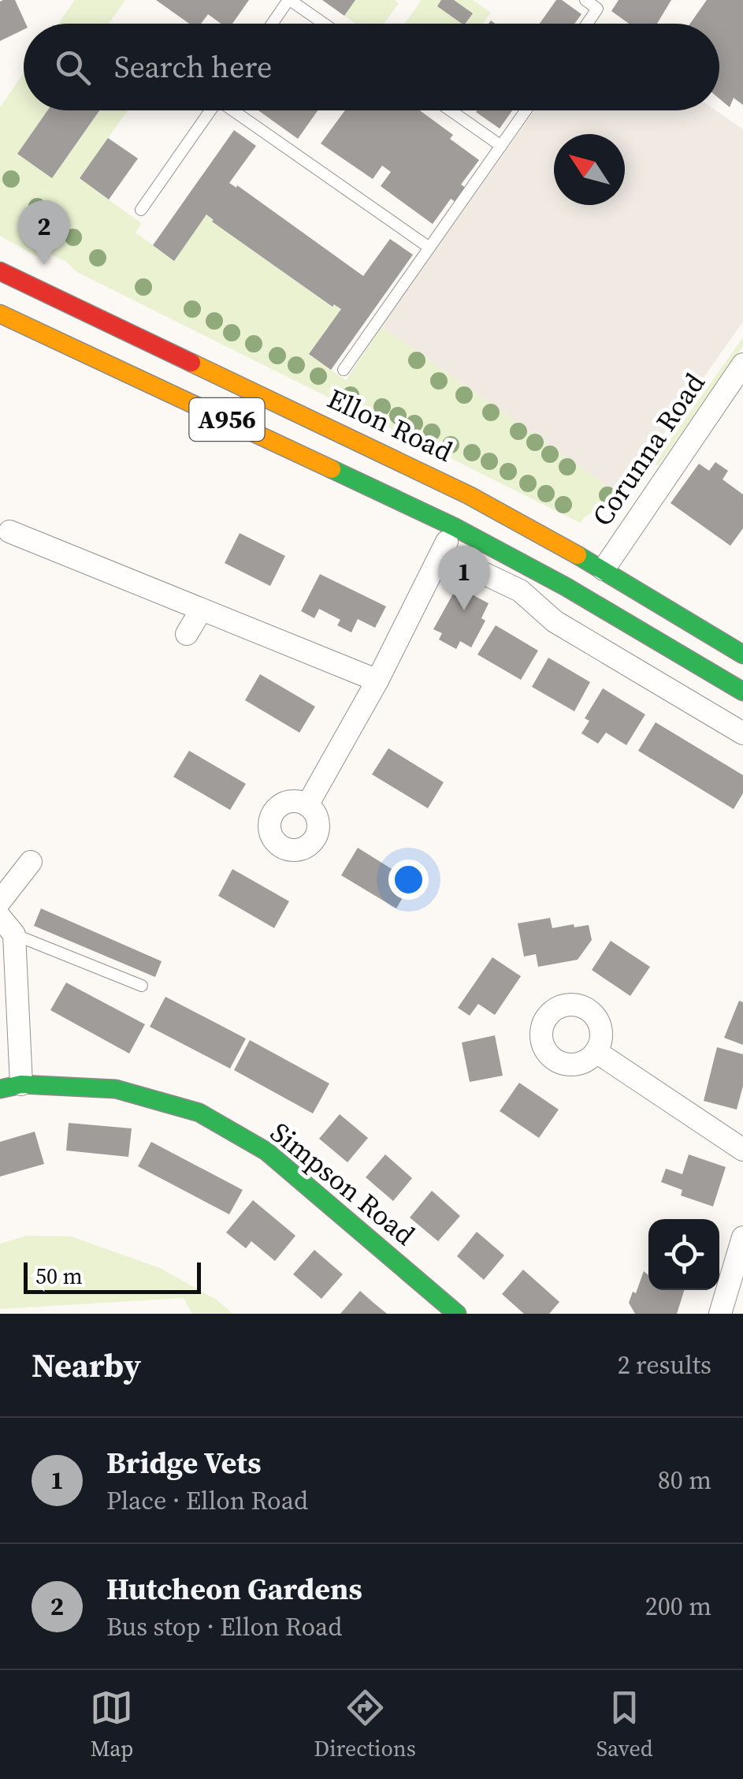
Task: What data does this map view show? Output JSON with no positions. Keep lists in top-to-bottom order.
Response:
{
  "streets": {
    "main road": ["A956", "Ellon Road", "Simpson Road"],
    "street": ["Corunna Road"]
  },
  "crossings": [
    ["Ellon Road", "Corunna Road"]
  ],
  "scale_bar": "50 m",
  "north": "top left",
  "page": {
    "search": "Search here",
    "pins": ["2", "1"],
    "scale": "50 m",
    "heading": ["Nearby", "2 results"],
    "list": [
      {
        "mark": "1",
        "name": "Bridge Vets",
        "note": "Place · Ellon Road",
        "value": "80 m"
      },
      {
        "mark": "2",
        "name": "Hutcheon Gardens",
        "note": "Bus stop · Ellon Road",
        "value": "200 m"
      }
    ],
    "nav": ["Map", "Directions", "Saved"]
  }
}
